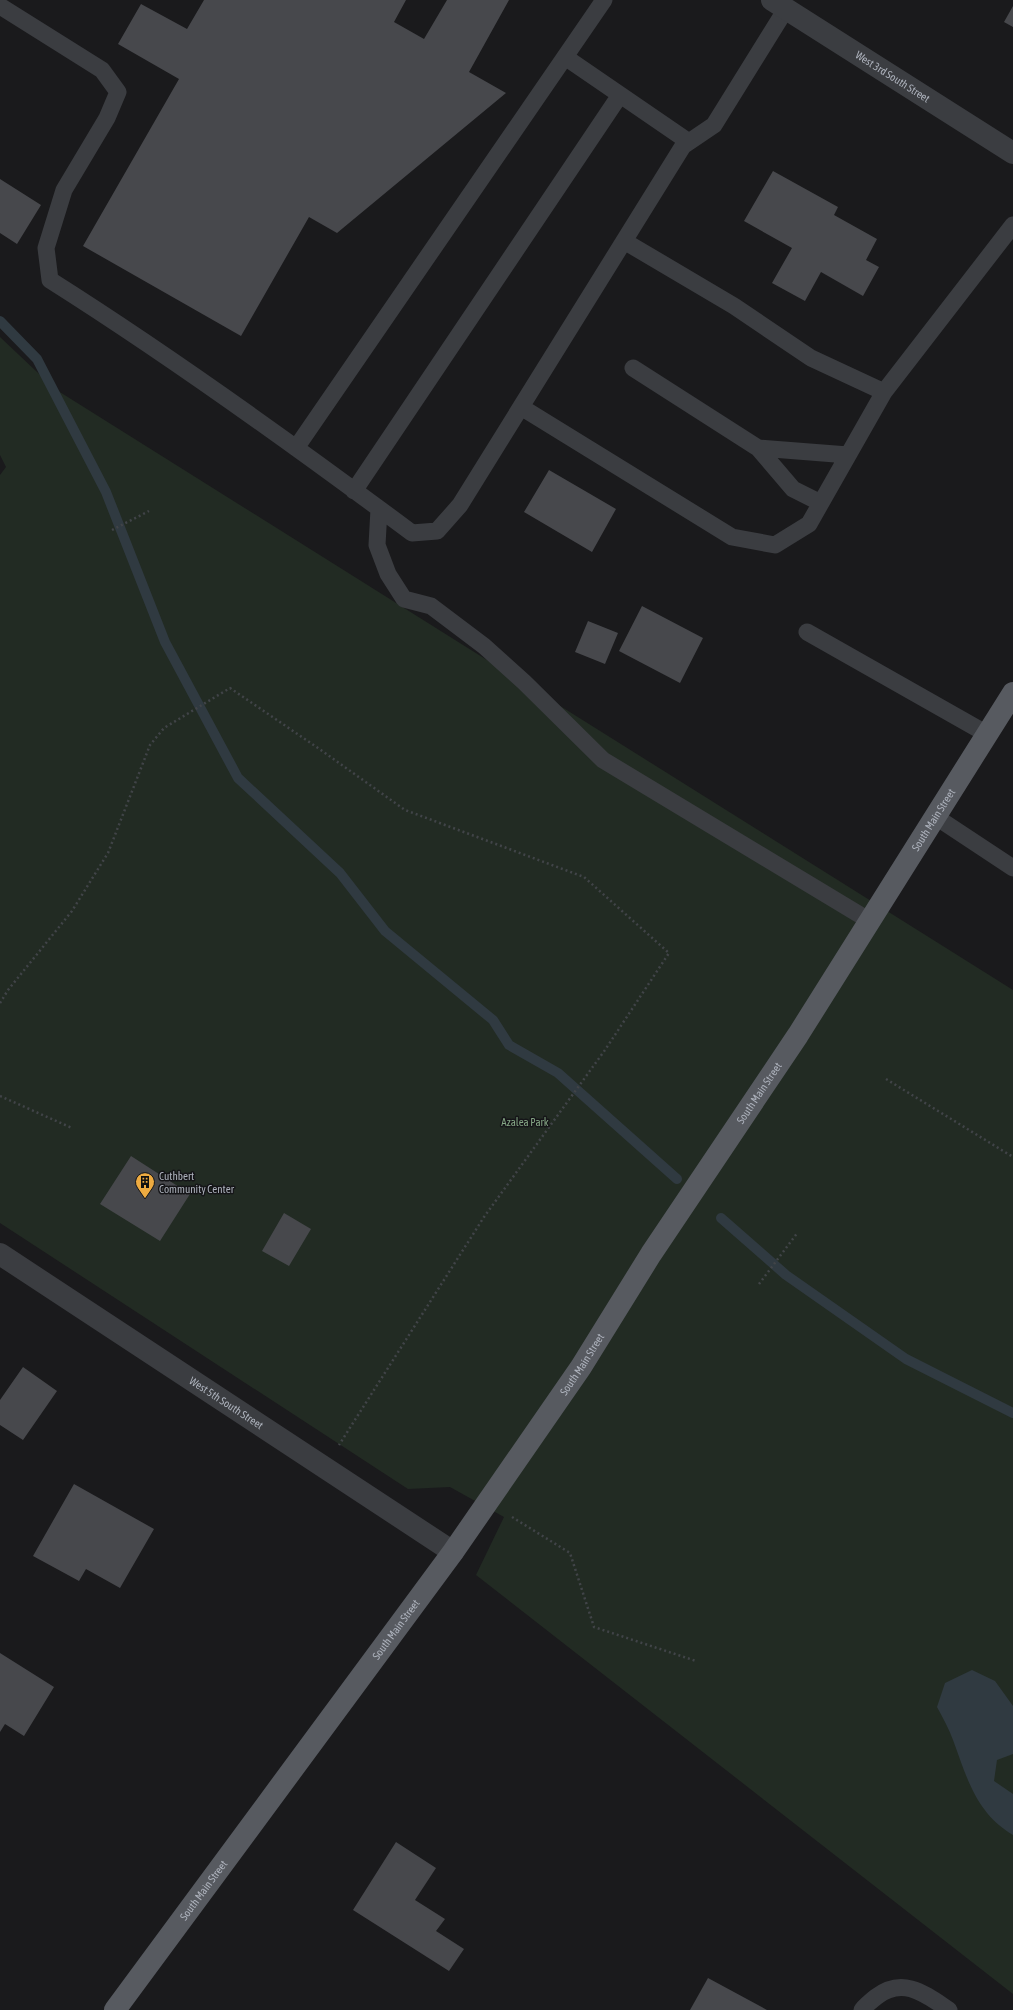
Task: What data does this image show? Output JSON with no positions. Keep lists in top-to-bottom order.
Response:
{
  "streets": {
    "main road": ["South Main Street"],
    "street": ["West 3rd South Street", "West 5th South Street"]
  },
  "crossings": [
    ["South Main Street", "West 5th South Street"]
  ],
  "parks": ["Azalea Park"],
  "places": {
    "building": ["Cuthbert Community Center"]
  }
}
